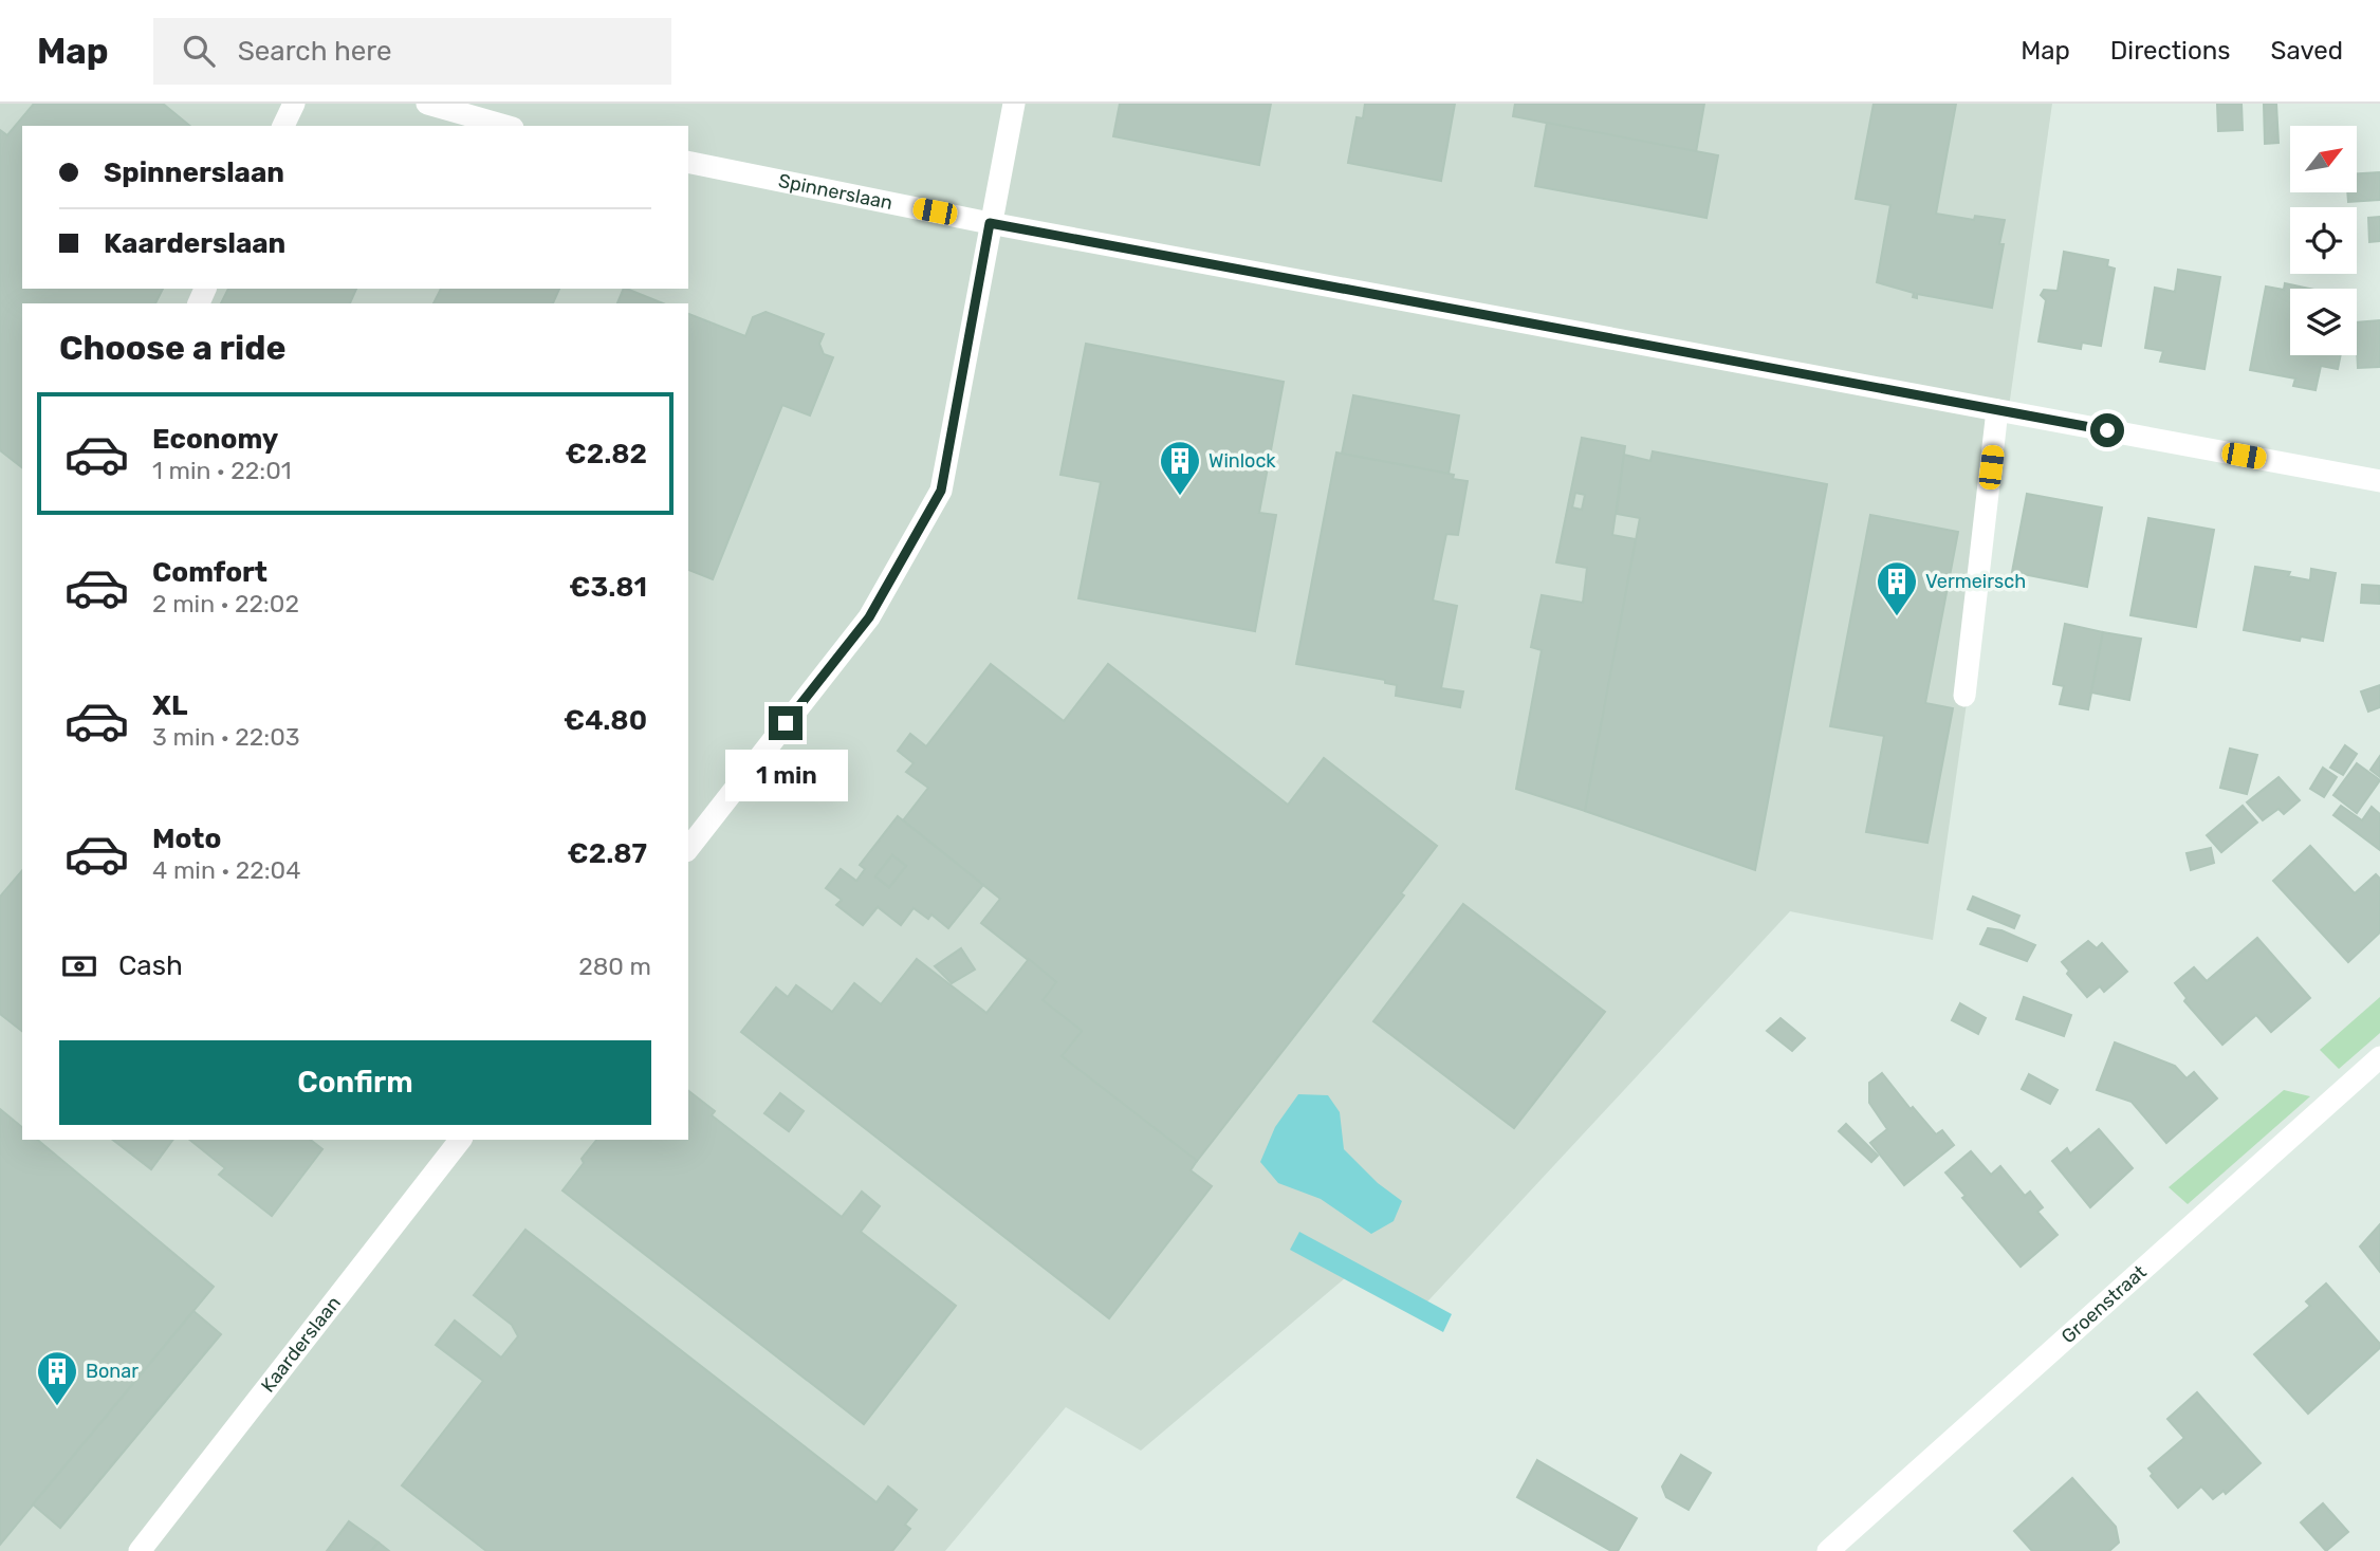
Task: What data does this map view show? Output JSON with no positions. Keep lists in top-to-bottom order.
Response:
{
  "streets": {
    "street": ["Spinnerslaan", "Groenstraat", "Kaarderslaan"]
  },
  "places": {
    "building": ["Winlock", "Vermeirsch", "Bonar"]
  },
  "north": "top right",
  "page": {
    "header": "Map",
    "search": "Search here",
    "nav": ["Map", "Directions", "Saved"],
    "banner": ["Spinnerslaan", "Kaarderslaan"],
    "heading": "Choose a ride",
    "list": [
      {
        "name": "Economy",
        "note": "1 min · 22:01",
        "value": "€2.82"
      },
      {
        "name": "Comfort",
        "note": "2 min · 22:02",
        "value": "€3.81"
      },
      {
        "name": "XL",
        "note": "3 min · 22:03",
        "value": "€4.80"
      },
      {
        "name": "Moto",
        "note": "4 min · 22:04",
        "value": "€2.87"
      }
    ],
    "bubble": "1 min",
    "pay": ["Cash", "280 m"],
    "buttons": "Confirm"
  }
}
